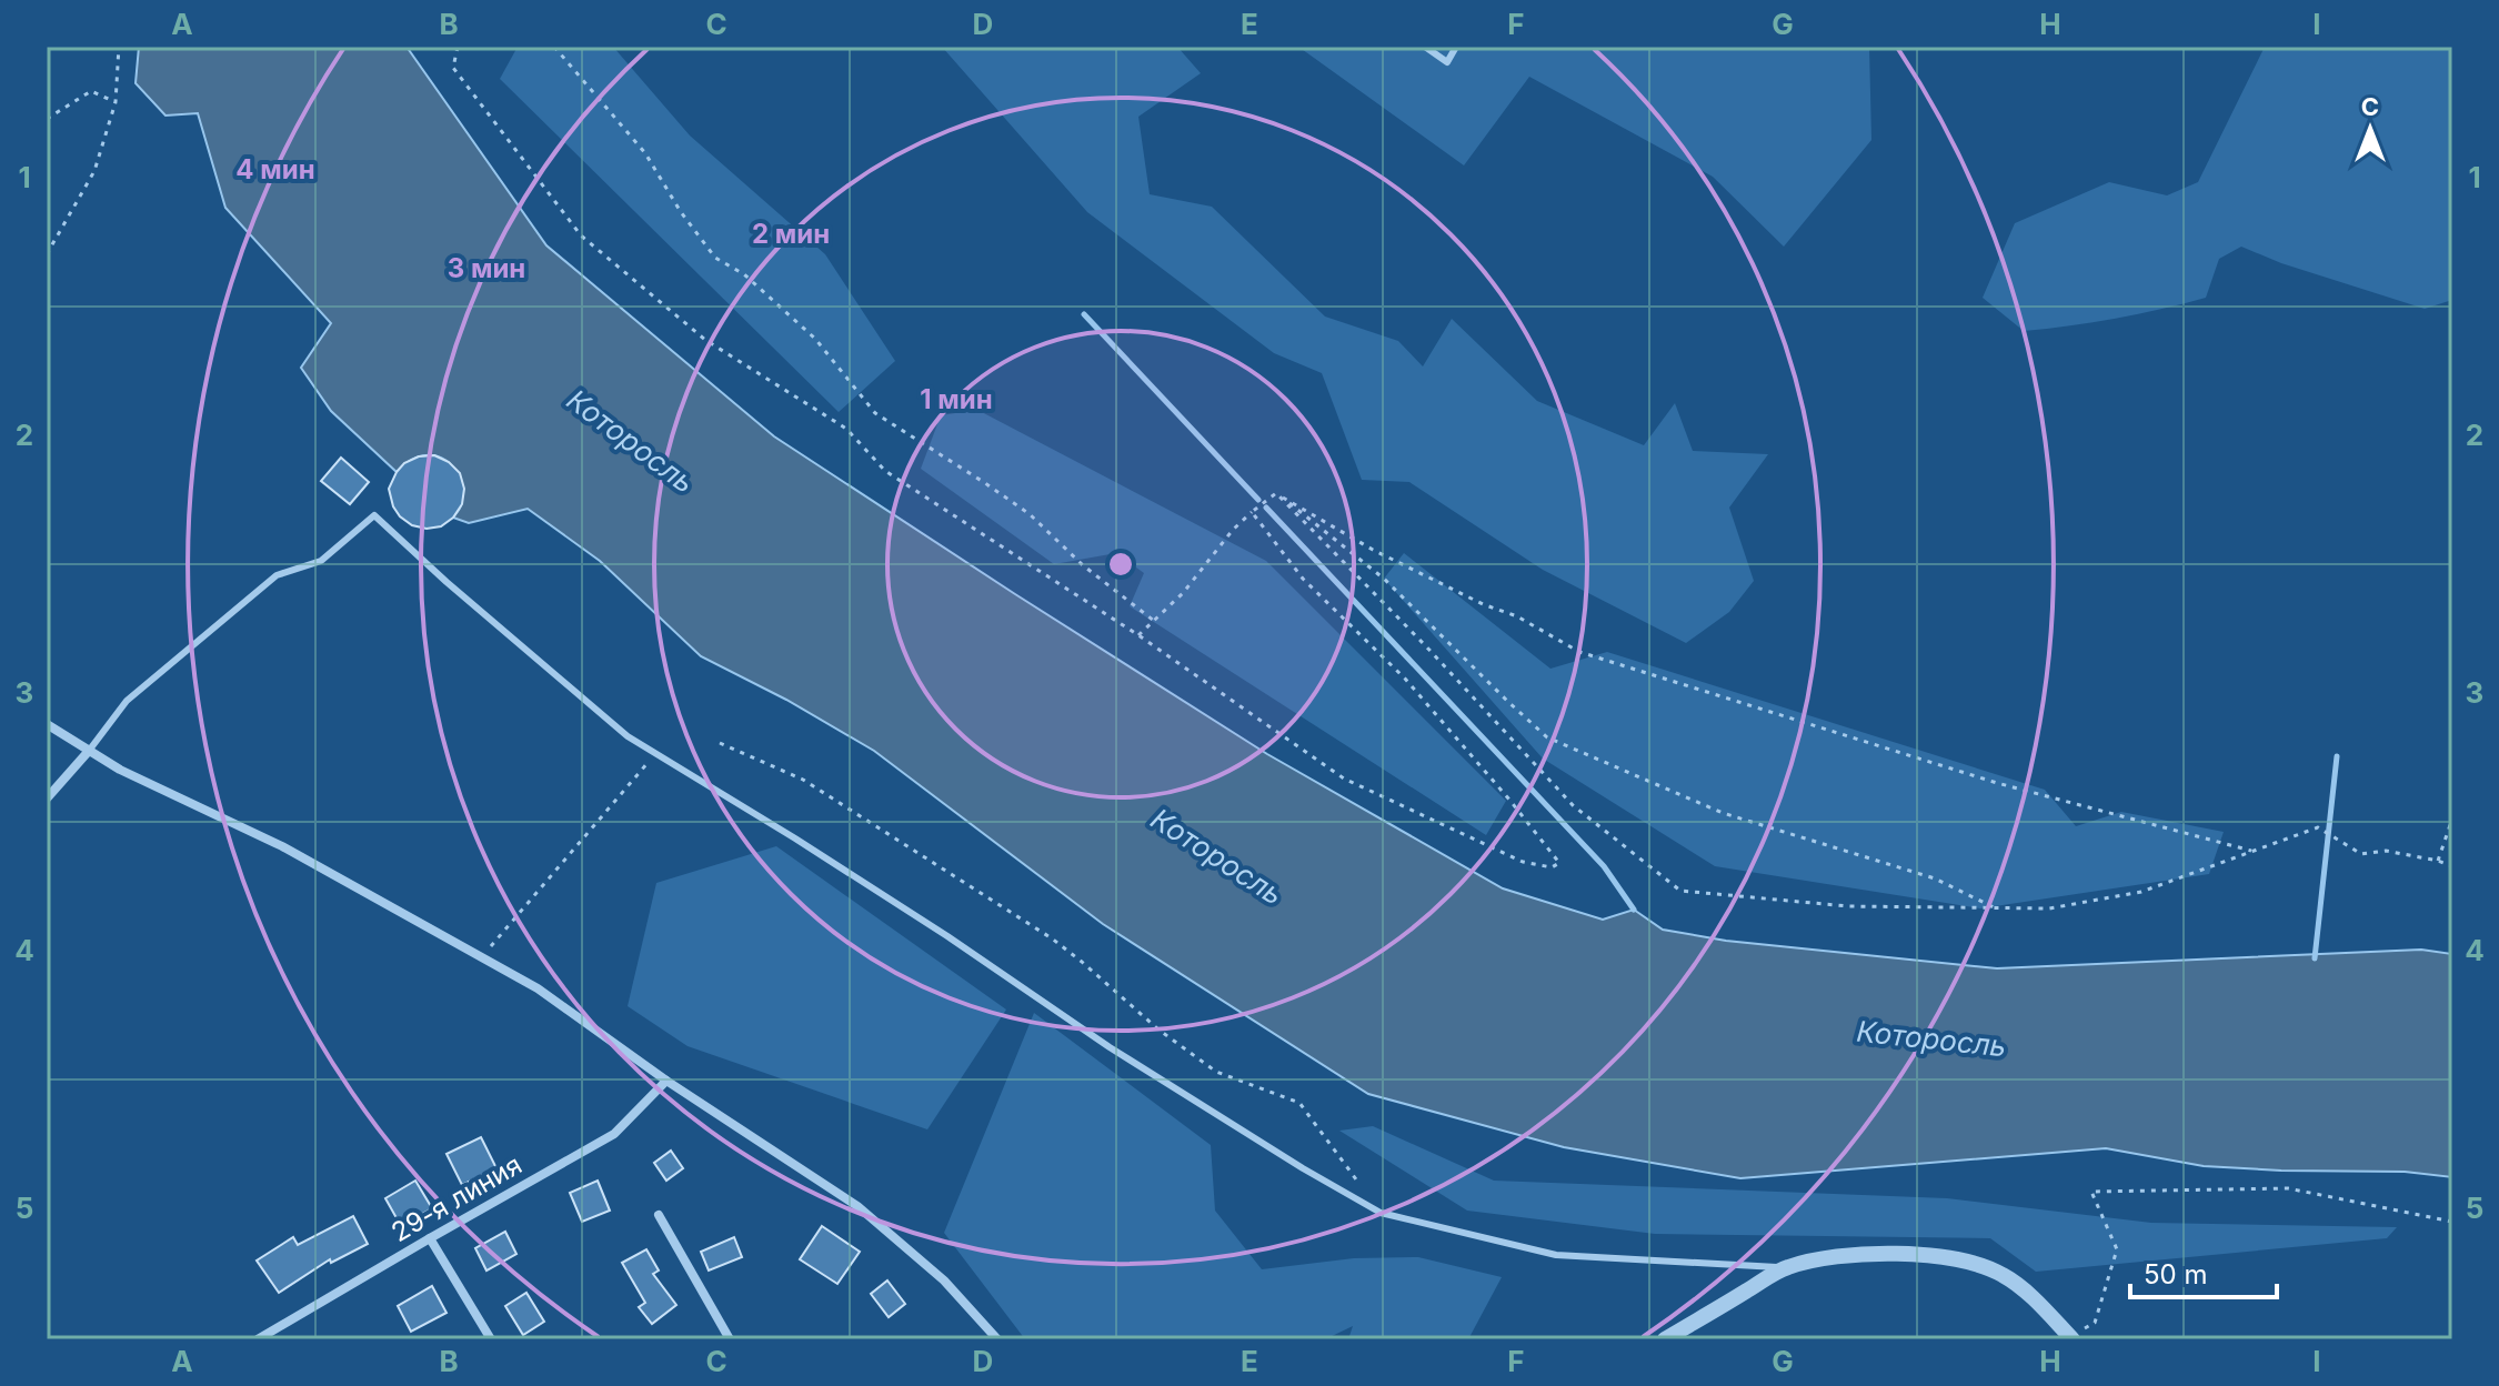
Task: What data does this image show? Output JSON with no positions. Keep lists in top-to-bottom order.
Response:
{
  "streets": {
    "street": ["29-я линия"]
  },
  "water": ["Которосль"],
  "scale_bar": "50 m",
  "north": "top",
  "grid": {
    "columns": [
      "A",
      "B",
      "C",
      "D",
      "E",
      "F",
      "G",
      "H",
      "I"
    ],
    "rows": [
      "1",
      "2",
      "3",
      "4",
      "5"
    ]
  },
  "rings": [
    "4 мин",
    "2 мин",
    "3 мин",
    "1 мин"
  ]
}
